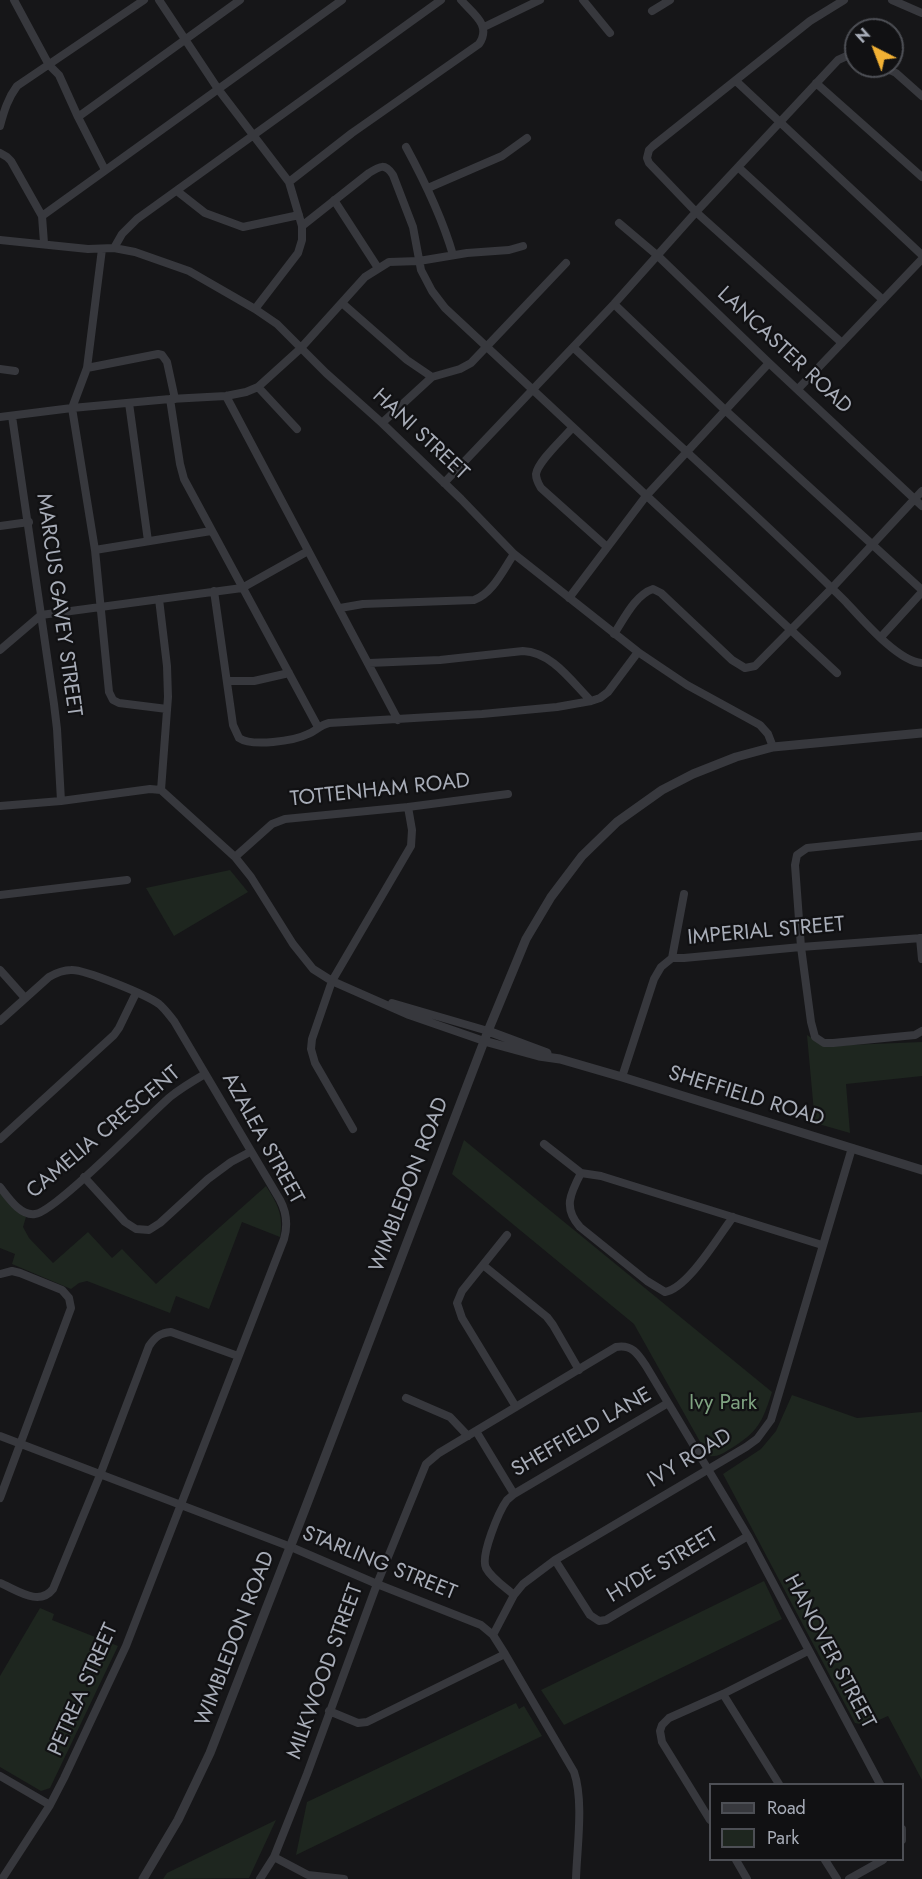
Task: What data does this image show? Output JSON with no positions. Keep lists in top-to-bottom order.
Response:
{
  "streets": {
    "street": [
      "LANCASTER ROAD",
      "HANI STREET",
      "MARCUS GAVEY STREET",
      "TOTTENHAM ROAD",
      "IMPERIAL STREET",
      "SHEFFIELD ROAD",
      "CAMELIA CRESCENT",
      "AZALEA STREET",
      "WIMBLEDON ROAD",
      "SHEFFIELD LANE",
      "IVY ROAD",
      "STARLING STREET",
      "HYDE STREET",
      "HANOVER STREET",
      "MILKWOOD STREET",
      "PETREA STREET"
    ]
  },
  "crossings": [
    ["HANI STREET", "WIMBLEDON ROAD"],
    ["IMPERIAL STREET", "SHEFFIELD ROAD"],
    ["SHEFFIELD ROAD", "WIMBLEDON ROAD"],
    ["SHEFFIELD ROAD", "IVY ROAD"],
    ["CAMELIA CRESCENT", "AZALEA STREET"],
    ["AZALEA STREET", "STARLING STREET"],
    ["AZALEA STREET", "PETREA STREET"],
    ["WIMBLEDON ROAD", "STARLING STREET"],
    ["SHEFFIELD LANE", "HANOVER STREET"],
    ["SHEFFIELD LANE", "MILKWOOD STREET"],
    ["IVY ROAD", "STARLING STREET"],
    ["IVY ROAD", "HYDE STREET"],
    ["IVY ROAD", "HANOVER STREET"],
    ["STARLING STREET", "MILKWOOD STREET"],
    ["STARLING STREET", "PETREA STREET"],
    ["HYDE STREET", "HANOVER STREET"],
    ["HANOVER STREET", "MILKWOOD STREET"]
  ],
  "parks": ["Ivy Park"],
  "legend": ["Road", "Park"],
  "north": "top left"
}
